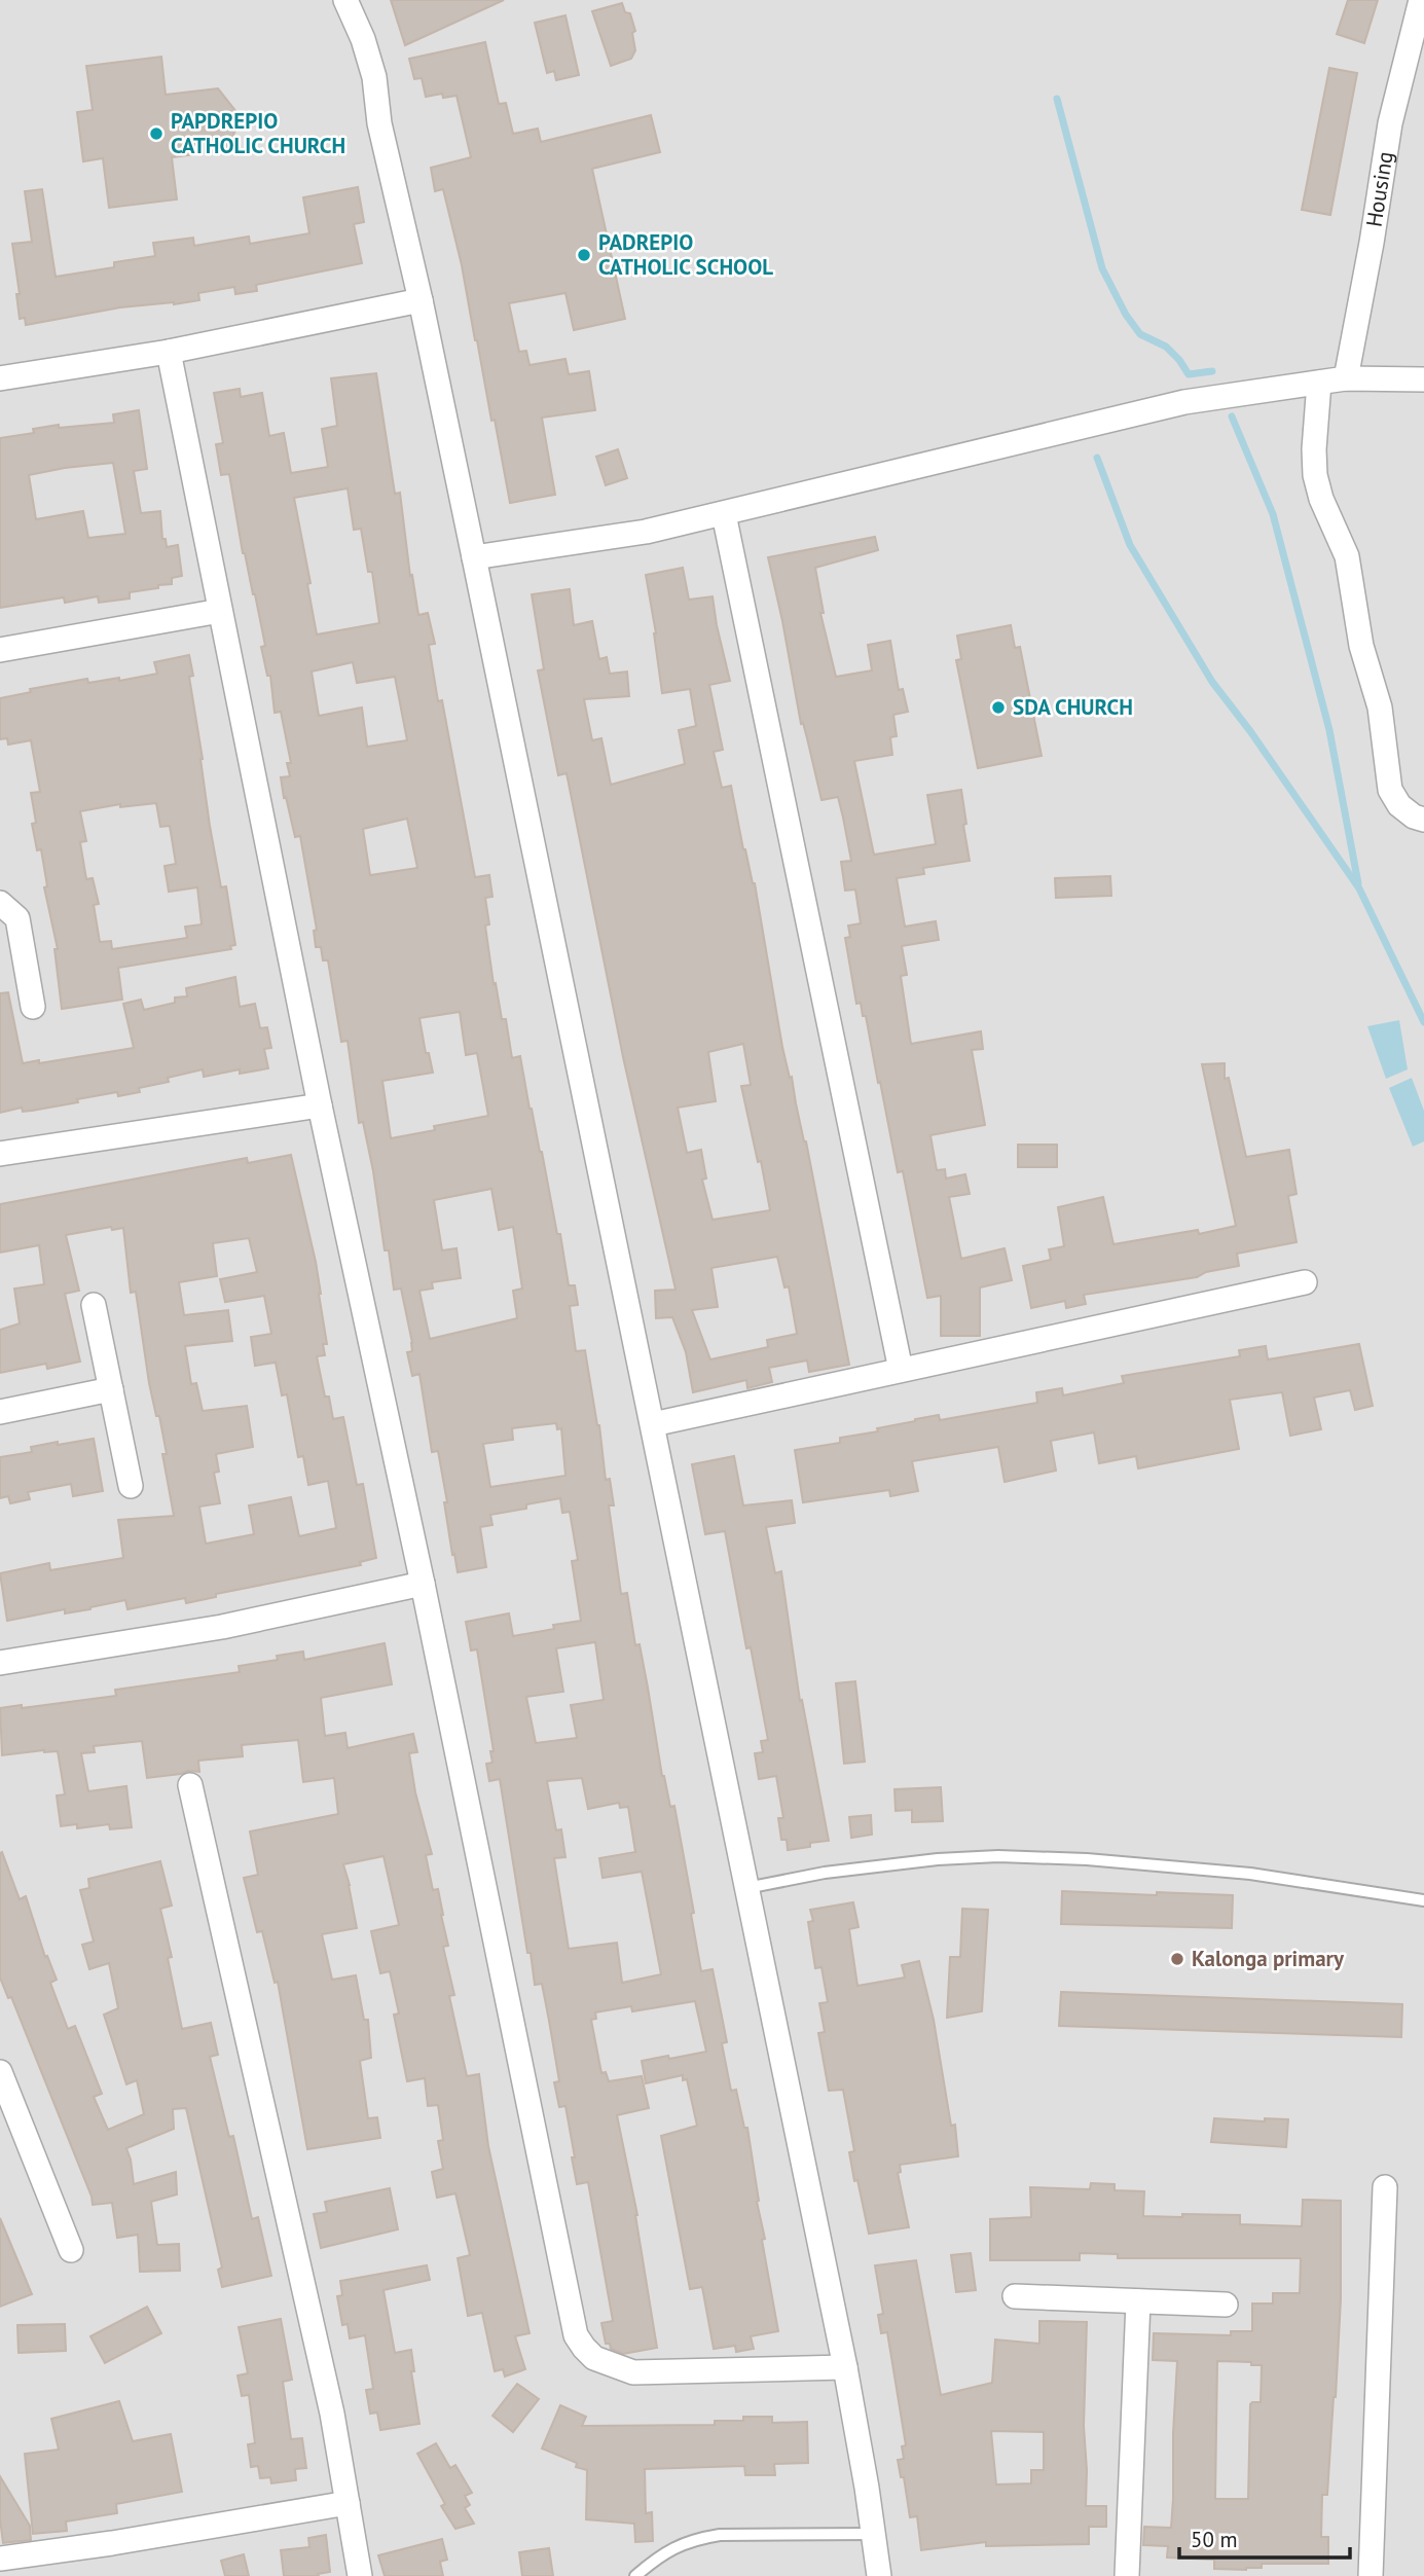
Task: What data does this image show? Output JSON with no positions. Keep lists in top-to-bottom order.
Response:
{
  "streets": {
    "street": ["Housing"]
  },
  "places": [
    "PAPDREPIO CATHOLIC CHURCH",
    "PADREPIO CATHOLIC SCHOOL",
    "SDA CHURCH",
    "Kalonga primary"
  ],
  "scale_bar": "50 m"
}
